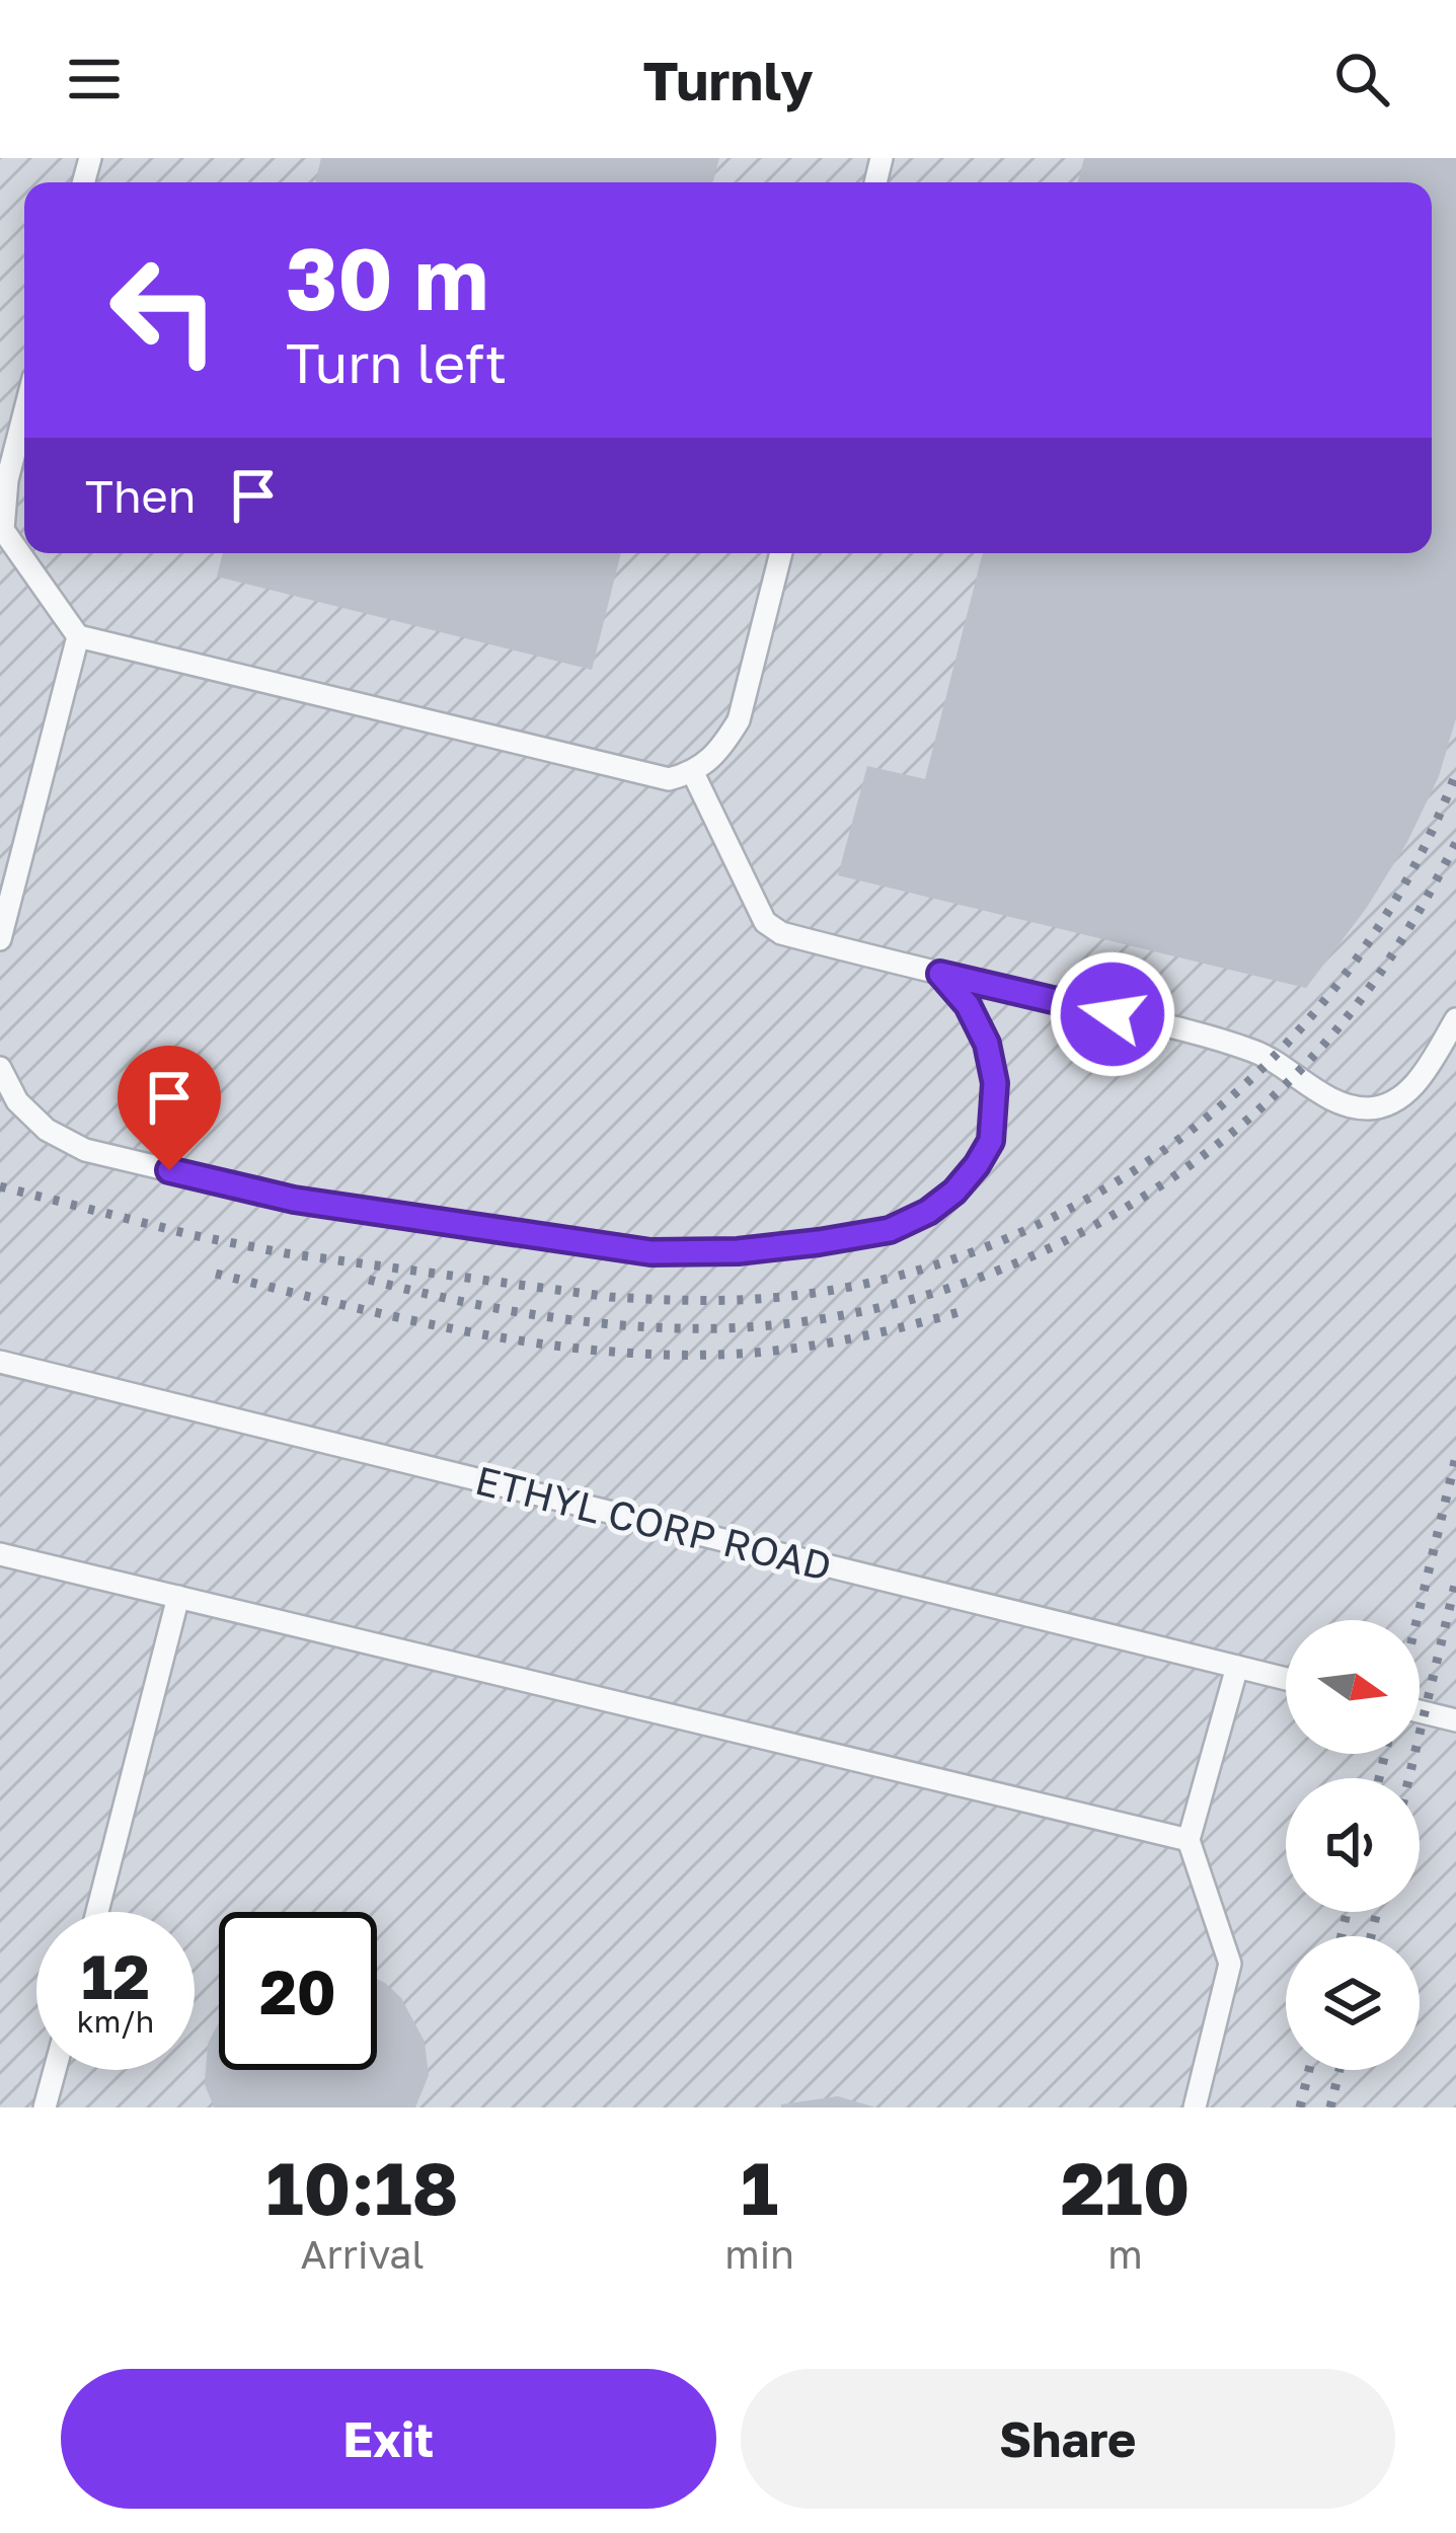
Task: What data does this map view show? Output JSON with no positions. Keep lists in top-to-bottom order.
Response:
{
  "streets": {
    "lane": ["ETHYL CORP ROAD"]
  },
  "north": "right",
  "page": {
    "header": "Turnly",
    "turn": ["30 m", "Turn left"],
    "then": "Then",
    "speed": "12 km/h",
    "limit": "20",
    "eta": [
      "10:18",
      "Arrival",
      "1",
      "min",
      "210",
      "m"
    ],
    "buttons": ["Exit", "Share"]
  }
}
